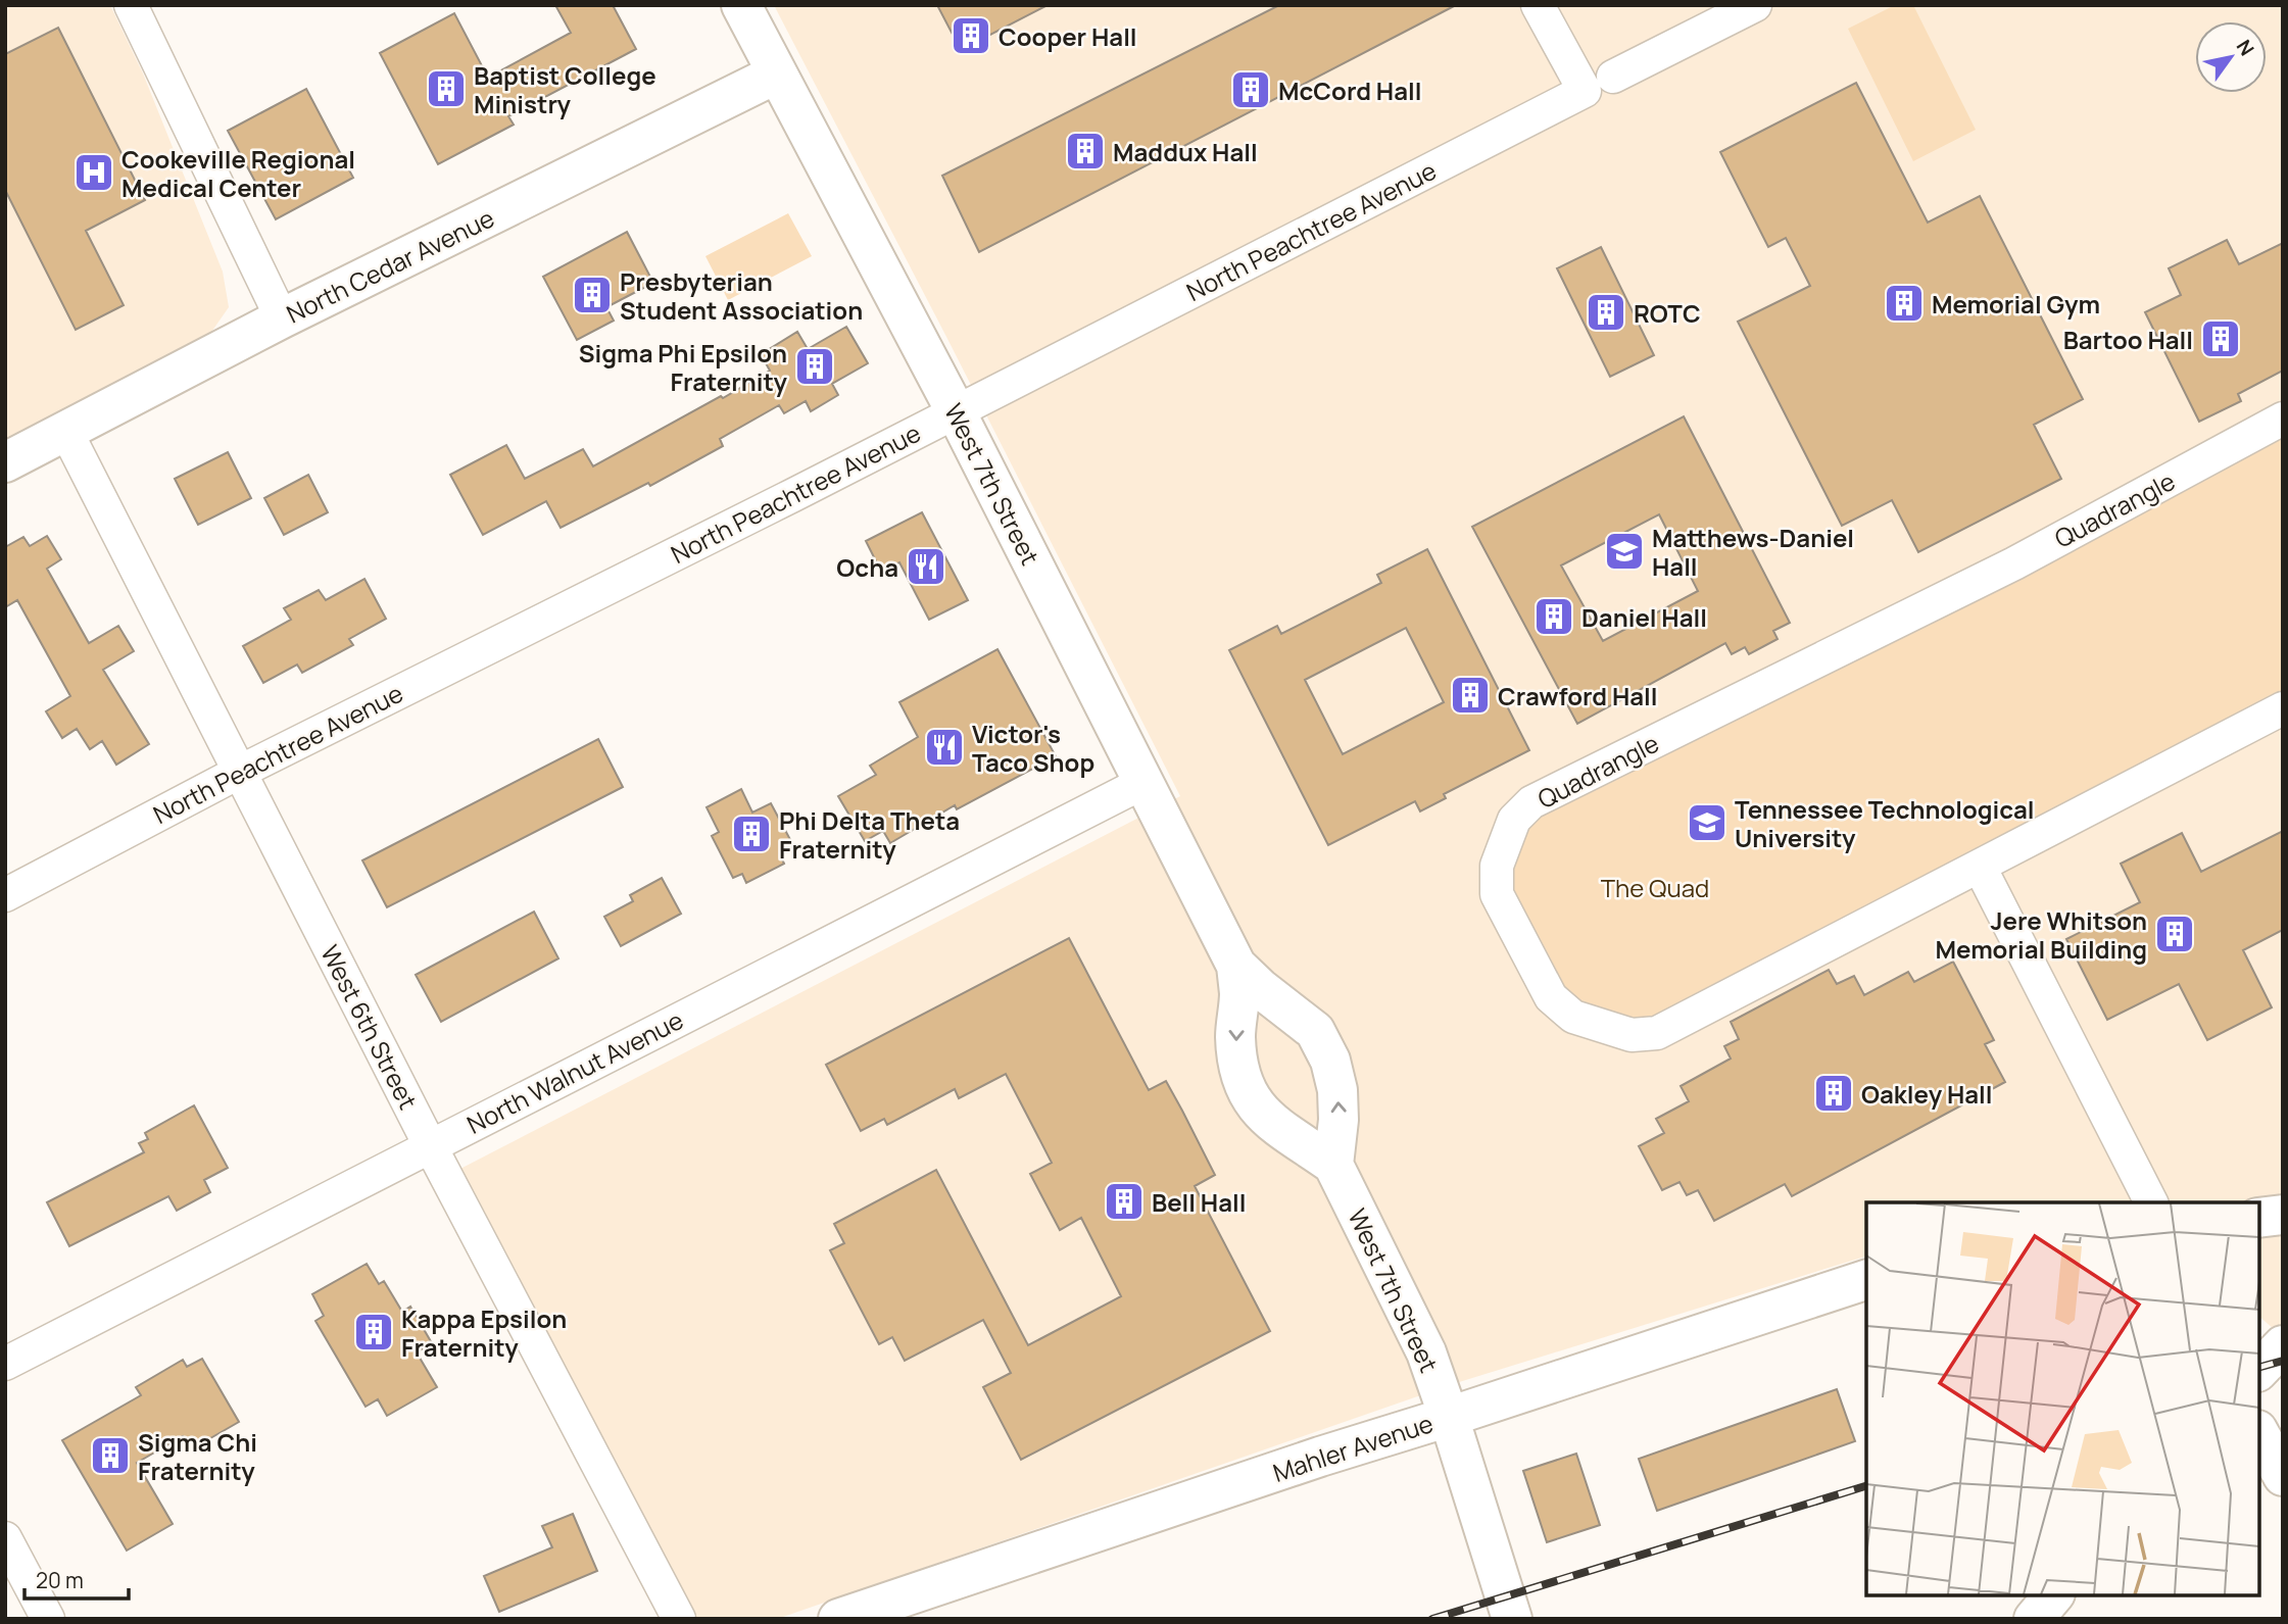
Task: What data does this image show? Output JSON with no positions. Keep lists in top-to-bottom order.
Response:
{
  "streets": {
    "street": [
      "North Peachtree Avenue",
      "North Cedar Avenue",
      "West 7th Street",
      "Quadrangle",
      "West 6th Street",
      "North Walnut Avenue",
      "Mahler Avenue"
    ]
  },
  "crossings": [
    ["North Peachtree Avenue", "West 7th Street"],
    ["North Peachtree Avenue", "West 6th Street"],
    ["North Cedar Avenue", "West 7th Street"],
    ["North Cedar Avenue", "West 6th Street"],
    ["West 7th Street", "North Walnut Avenue"],
    ["West 7th Street", "Mahler Avenue"],
    ["West 6th Street", "North Walnut Avenue"]
  ],
  "parks": ["The Quad"],
  "places": {
    "building": [
      "Cooper Hall",
      "Baptist College Ministry",
      "McCord Hall",
      "Maddux Hall",
      "Presbyterian Student Association",
      "Memorial Gym",
      "ROTC",
      "Bartoo Hall",
      "Sigma Phi Epsilon Fraternity",
      "Daniel Hall",
      "Crawford Hall",
      "Phi Delta Theta Fraternity",
      "Jere Whitson Memorial Building",
      "Oakley Hall",
      "Bell Hall",
      "Kappa Epsilon Fraternity",
      "Sigma Chi Fraternity"
    ],
    "hospital": ["Cookeville Regional Medical Center"],
    "school or university": ["Matthews-Daniel Hall", "Tennessee Technological University"],
    "restaurant": ["Ocha", "Victor's Taco Shop"]
  },
  "scale_bar": "20 m",
  "north": "top right"
}
